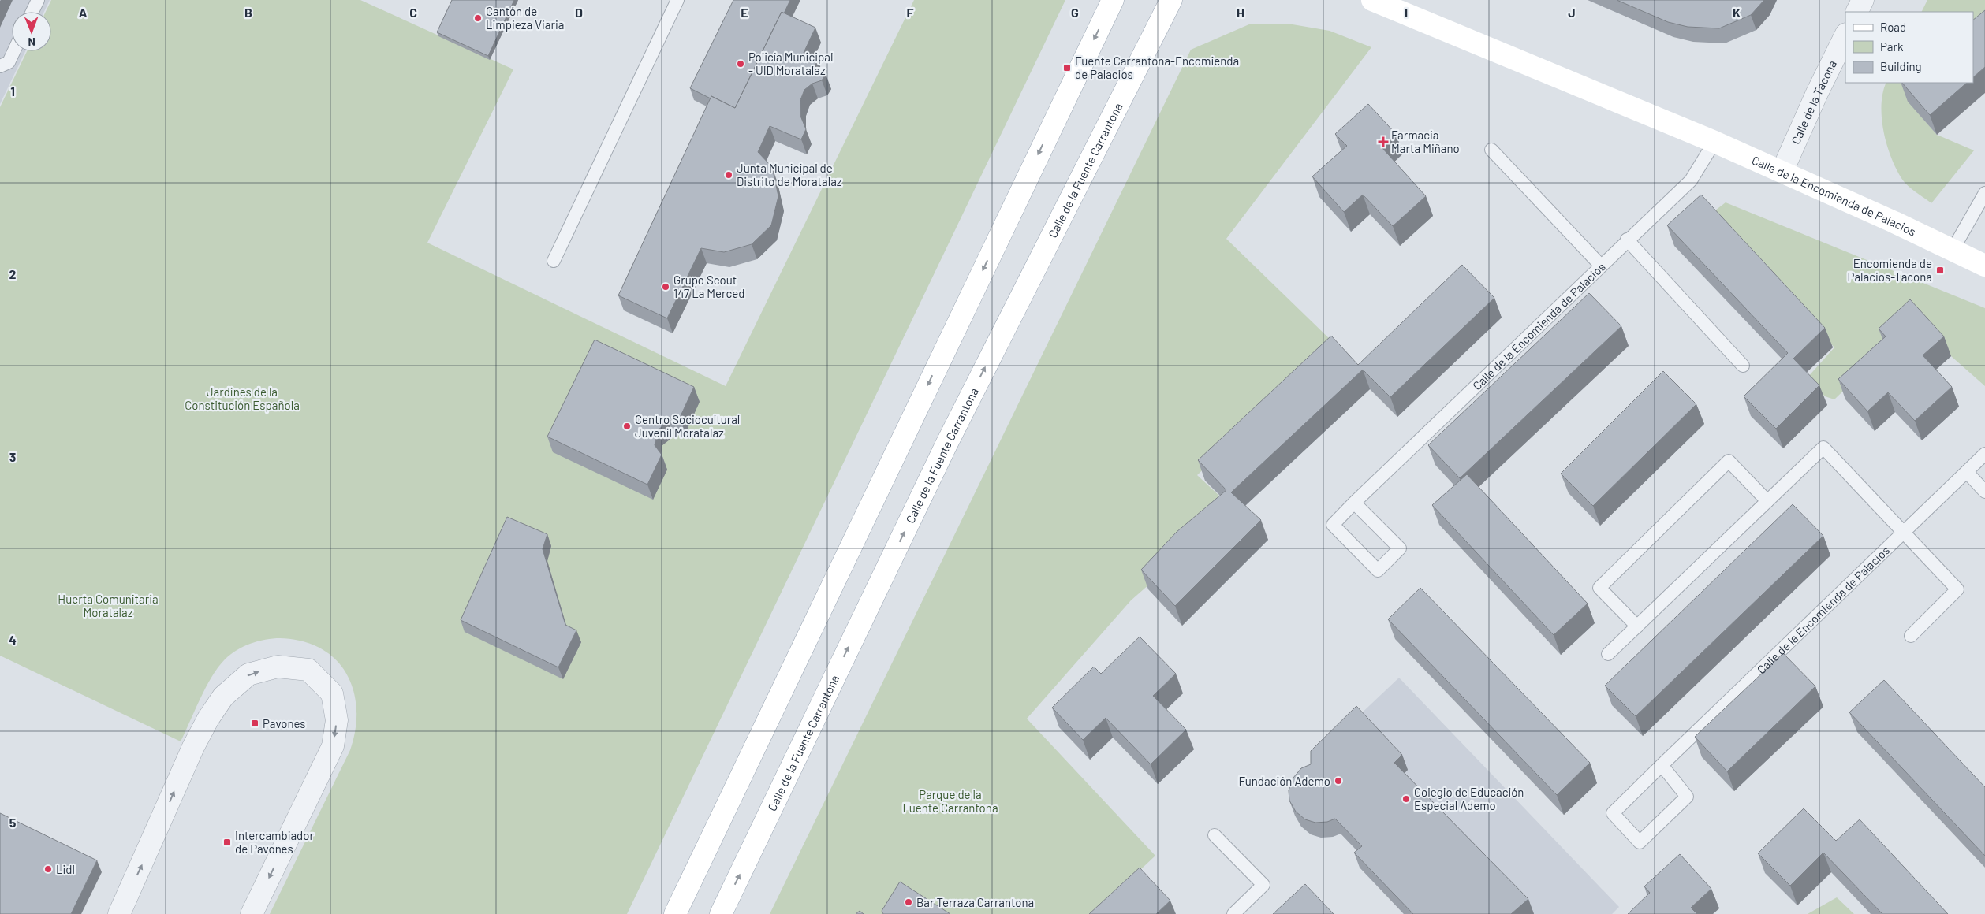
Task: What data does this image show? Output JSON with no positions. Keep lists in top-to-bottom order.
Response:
{
  "streets": {
    "main road": ["Calle de la Fuente Carrantona", "Calle de la Encomienda de Palacios"],
    "street": ["Calle de la Tacona"]
  },
  "crossings": [
    ["Calle de la Tacona", "Calle de la Encomienda de Palacios"]
  ],
  "parks": ["Jardines de la Constitución Española", "Huerta Comunitaria Moratalaz", "Parque de la Fuente Carrantona"],
  "places": {
    "other": [
      "Cantón de Limpieza Viaria",
      "Policía Municipal - UID Moratalaz",
      "Junta Municipal de Distrito de Moratalaz",
      "Grupo Scout 147 La Merced",
      "Centro Sociocultural Juvenil Moratalaz",
      "Fundación Ademo",
      "Colegio de Educación Especial Ademo",
      "Lidl",
      "Bar Terraza Carrantona"
    ],
    "transit": [
      "Fuente Carrantona-Encomienda de Palacios",
      "Encomienda de Palacios-Tacona",
      "Pavones",
      "Intercambiador de Pavones"
    ],
    "health": ["Farmacia Marta Miñano"]
  },
  "legend": ["Road", "Park", "Building"],
  "north": "bottom",
  "grid": {
    "columns": [
      "A",
      "B",
      "C",
      "D",
      "E",
      "F",
      "G",
      "H",
      "I",
      "J",
      "K"
    ],
    "rows": [
      "1",
      "2",
      "3",
      "4",
      "5"
    ]
  }
}
